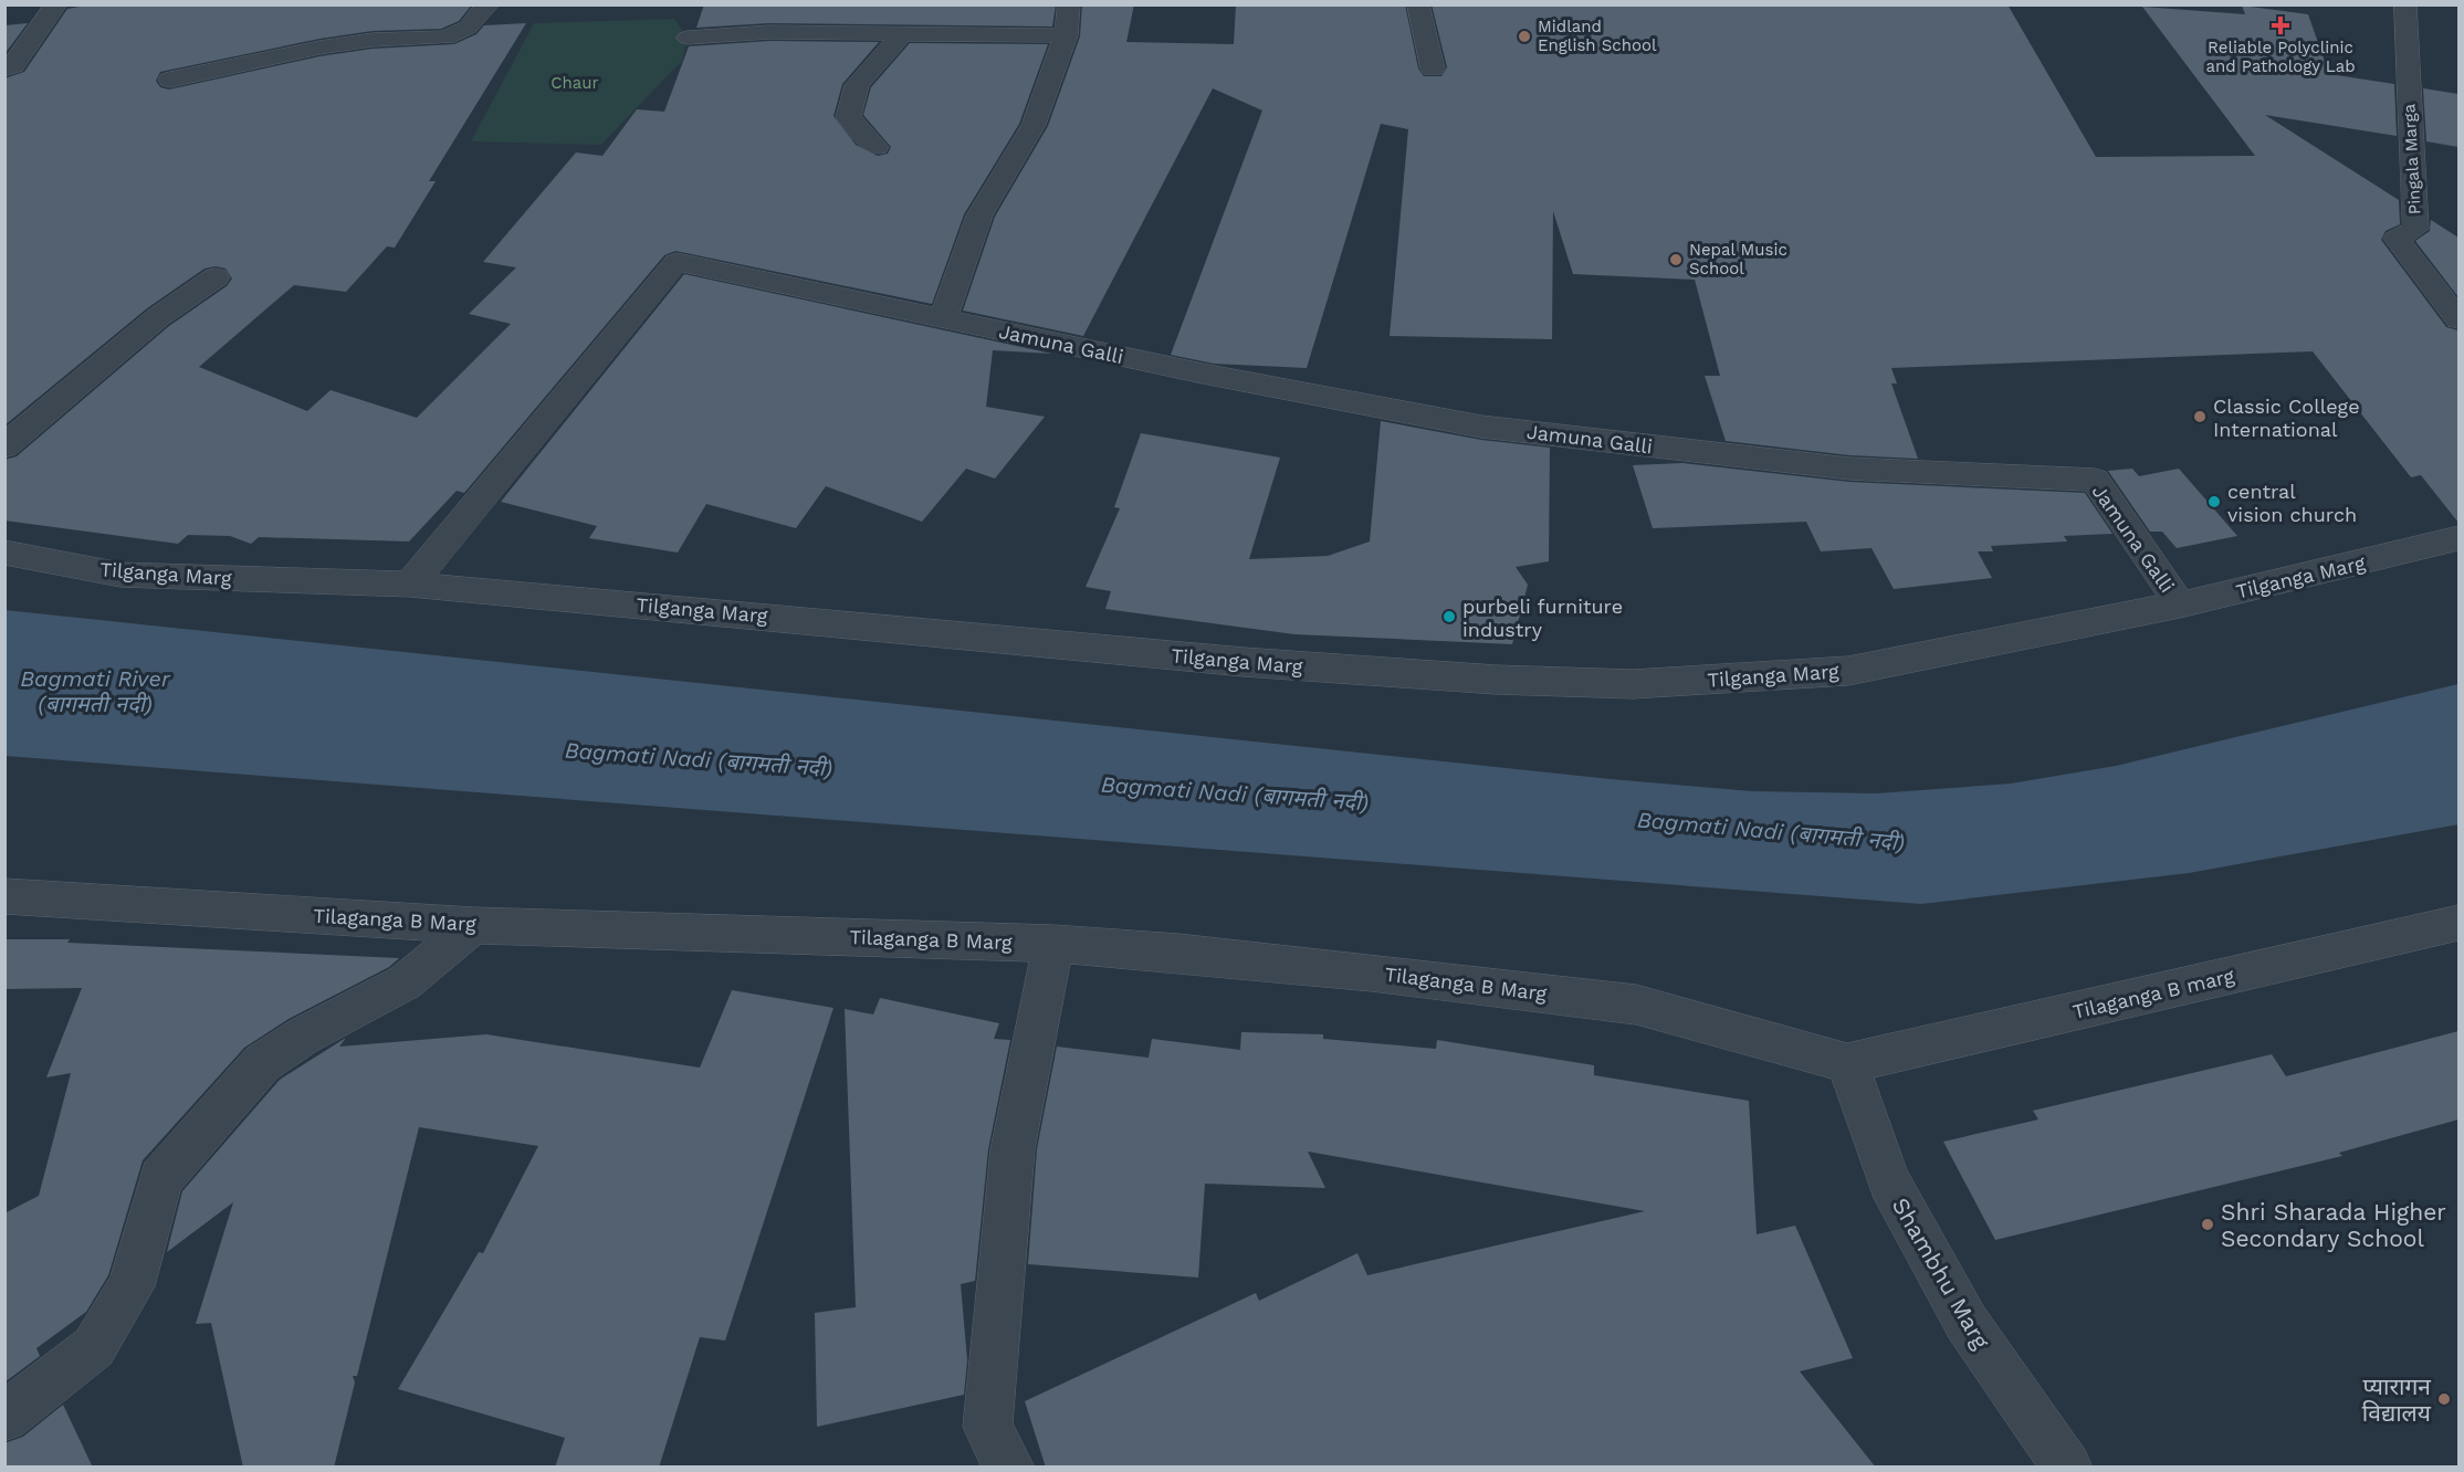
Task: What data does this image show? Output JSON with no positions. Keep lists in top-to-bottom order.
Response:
{
  "streets": {
    "street": [
      "Pingala Marga",
      "Jamuna Galli",
      "Tilganga Marg",
      "Tilaganga B Marg",
      "Tilaganga B marg",
      "Shambhu Marg"
    ]
  },
  "crossings": [
    ["Jamuna Galli", "Tilganga Marg"],
    ["Tilaganga B Marg", "Tilaganga B marg"],
    ["Tilaganga B Marg", "Shambhu Marg"],
    ["Tilaganga B marg", "Shambhu Marg"]
  ],
  "water": ["Bagmati River (बागमती नदी)", "Bagmati Nadi (बागमती नदी)"],
  "parks": ["Chaur"],
  "places": {
    "health": ["Reliable Polyclinic and Pathology Lab"],
    "other": [
      "Midland English School",
      "Nepal Music School",
      "Classic College International",
      "central vision church",
      "purbeli furniture industry",
      "Shri Sharada Higher Secondary School",
      "प्यारागन विद्यालय"
    ]
  }
}
